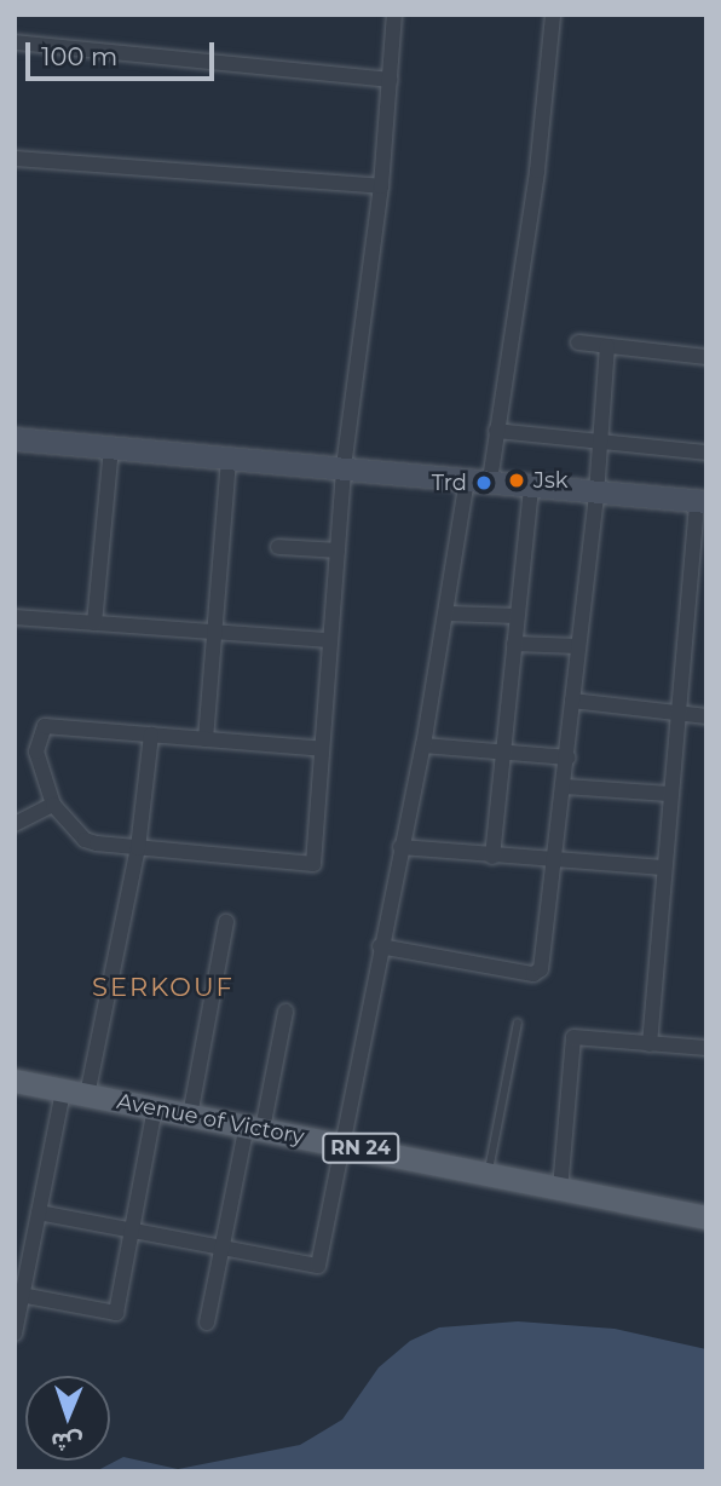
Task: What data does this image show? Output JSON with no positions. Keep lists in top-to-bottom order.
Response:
{
  "streets": {
    "main road": ["Avenue of Victory", "RN 24"]
  },
  "districts": ["SERKOUF"],
  "places": ["Jsk", "Trd"],
  "scale_bar": "100 m",
  "north": "bottom"
}
